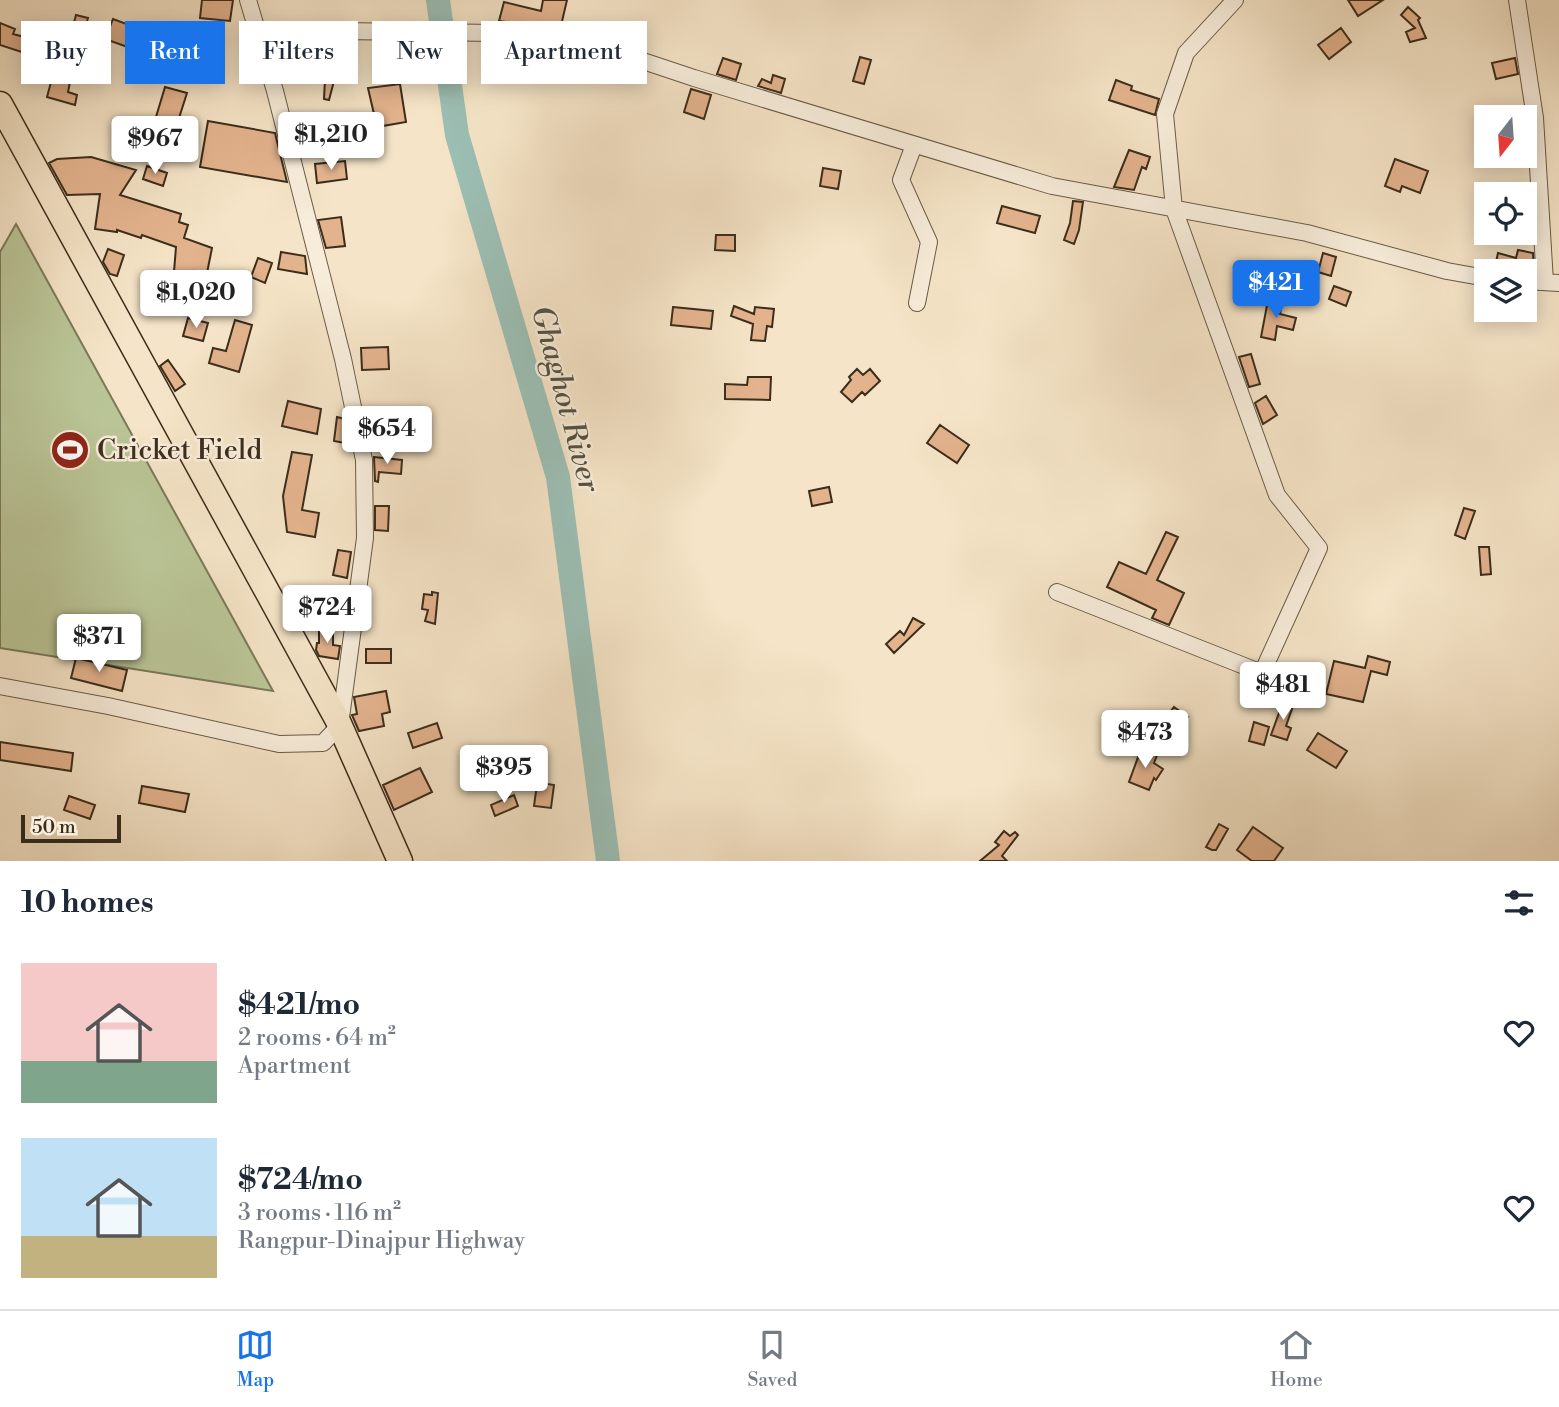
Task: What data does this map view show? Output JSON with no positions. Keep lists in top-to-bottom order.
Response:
{
  "water": ["Ghaghot River"],
  "places": {
    "sports": ["Cricket Field"]
  },
  "scale_bar": "50 m",
  "north": "bottom",
  "page": {
    "chip": [
      "Buy",
      "Rent",
      "Filters",
      "New",
      "Apartment"
    ],
    "price": [
      "$1,210",
      "$967",
      "$421",
      "$1,020",
      "$654",
      "$724",
      "$371",
      "$481",
      "$473",
      "$395"
    ],
    "scale": "50 m",
    "heading": "10 homes",
    "list": [
      {
        "name": "$421/mo",
        "note": "2 rooms · 64 m² · Apartment"
      },
      {
        "name": "$724/mo",
        "note": "3 rooms · 116 m² · Rangpur-Dinajpur Highway"
      }
    ],
    "tabs": ["Map", "Saved", "Home"]
  }
}
